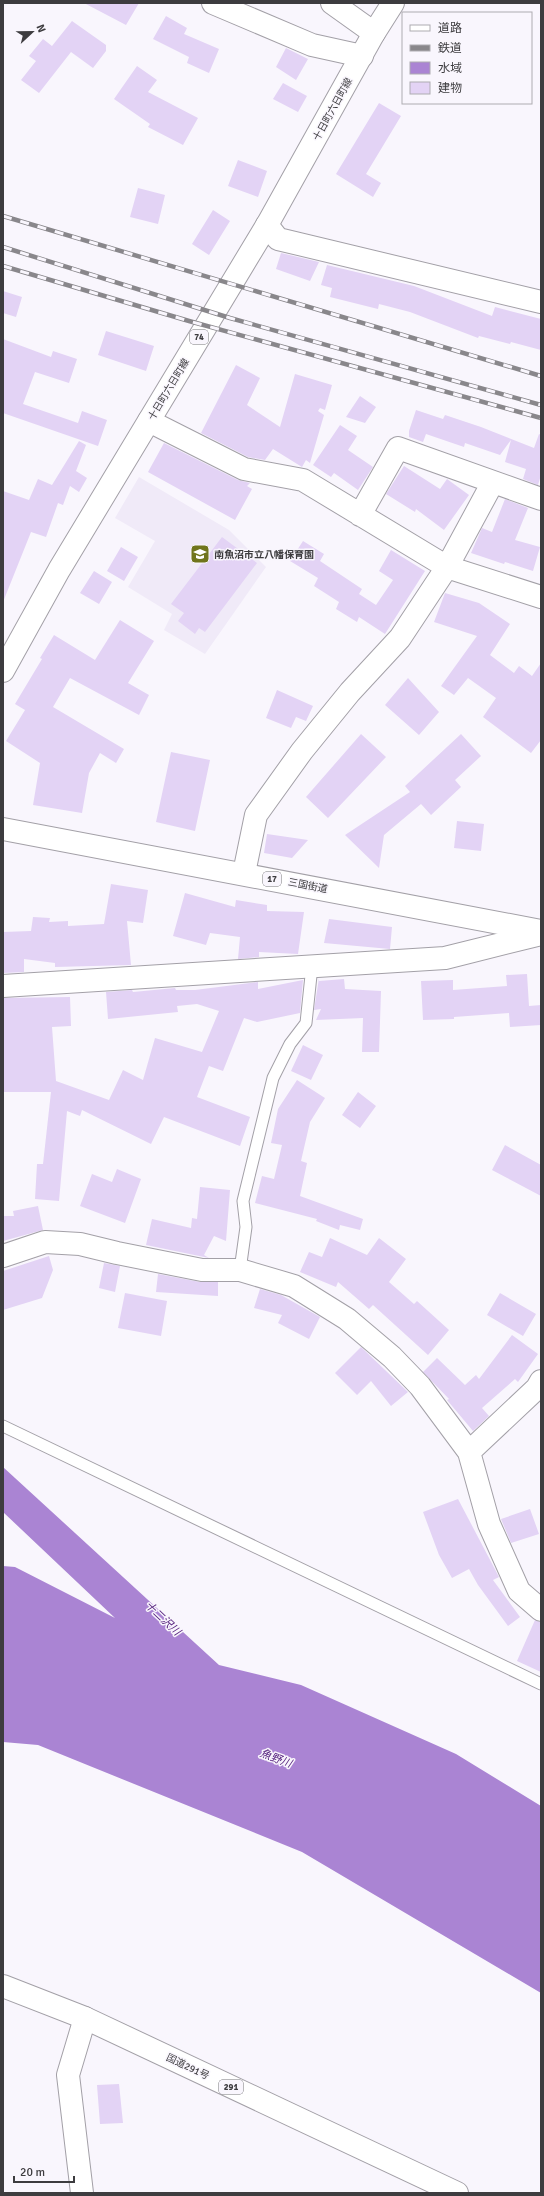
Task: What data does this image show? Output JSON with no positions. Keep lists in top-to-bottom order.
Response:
{
  "streets": {
    "main road": [
      "十日町六日町線",
      "74",
      "17",
      "三国街道",
      "国道291号",
      "291"
    ]
  },
  "water": ["十二沢川", "魚野川"],
  "places": {
    "school or university": ["南魚沼市立八幡保育園"]
  },
  "legend": [
    "道路",
    "鉄道",
    "水域",
    "建物"
  ],
  "scale_bar": "20 m",
  "north": "right"
}
